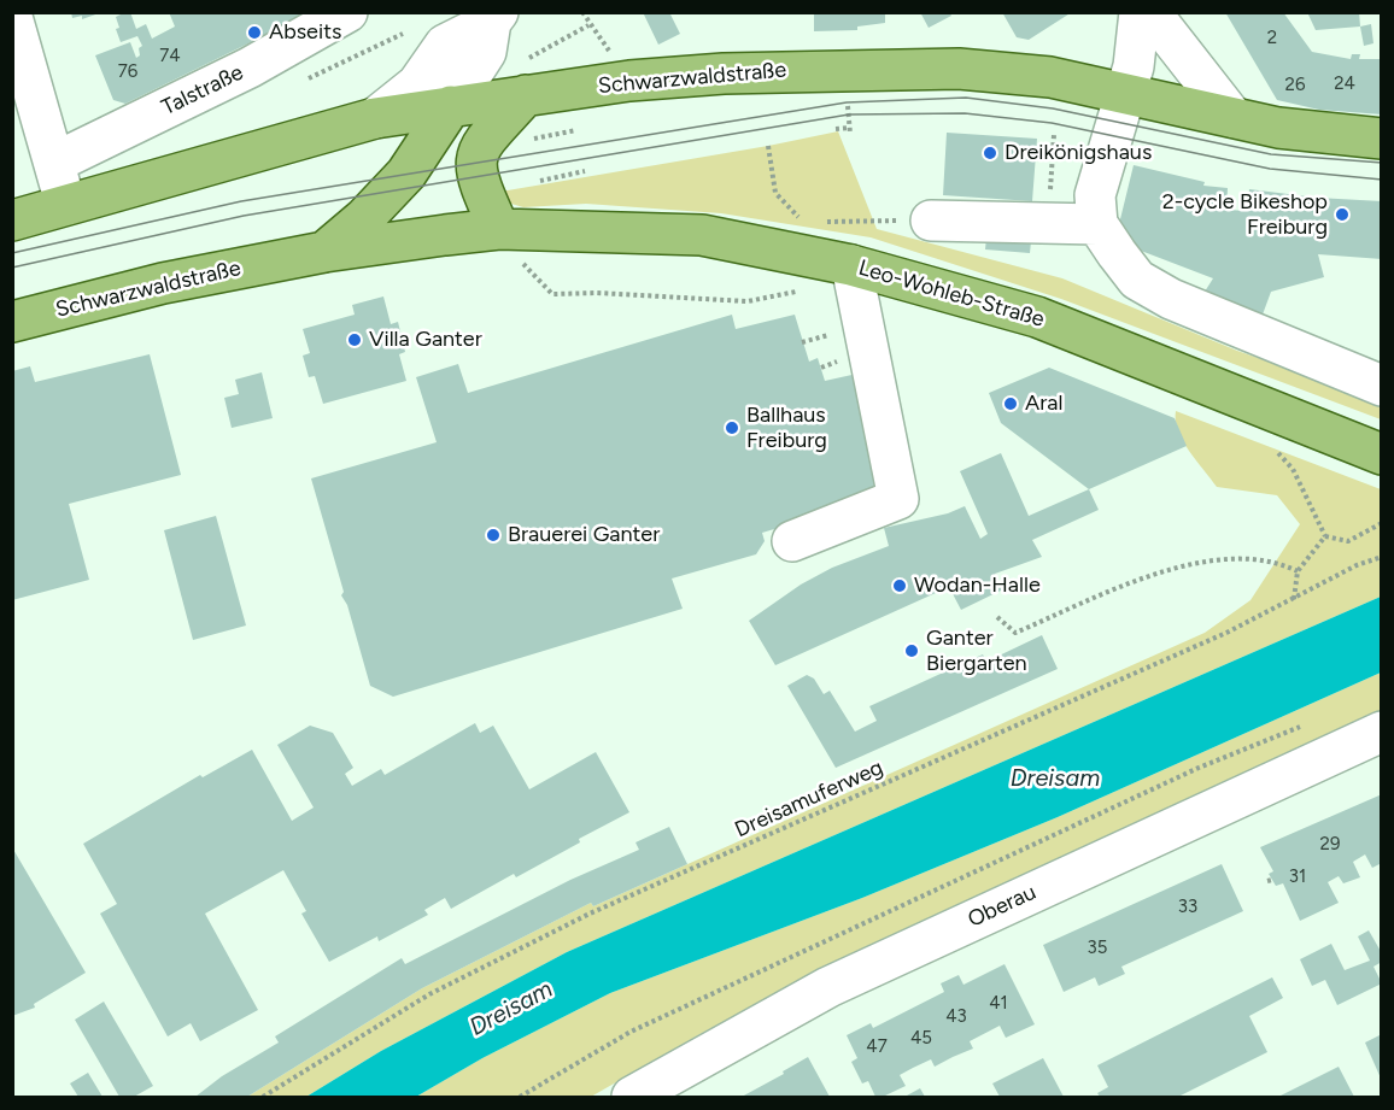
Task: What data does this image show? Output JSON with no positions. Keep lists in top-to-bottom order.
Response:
{
  "streets": {
    "main road": ["Schwarzwaldstraße", "Leo-Wohleb-Straße"],
    "street": ["Talstraße", "Oberau"],
    "path": ["Dreisamuferweg"]
  },
  "crossings": [
    ["Schwarzwaldstraße", "Leo-Wohleb-Straße"]
  ],
  "water": ["Dreisam"],
  "places": [
    "Abseits",
    "Dreikönigshaus",
    "2-cycle Bikeshop Freiburg",
    "Villa Ganter",
    "Aral",
    "Ballhaus Freiburg",
    "Brauerei Ganter",
    "Wodan-Halle",
    "Ganter Biergarten"
  ],
  "house_numbers": [
    "2",
    "74",
    "76",
    "24",
    "26",
    "29",
    "31",
    "33",
    "35",
    "41",
    "43",
    "45",
    "47"
  ]
}
